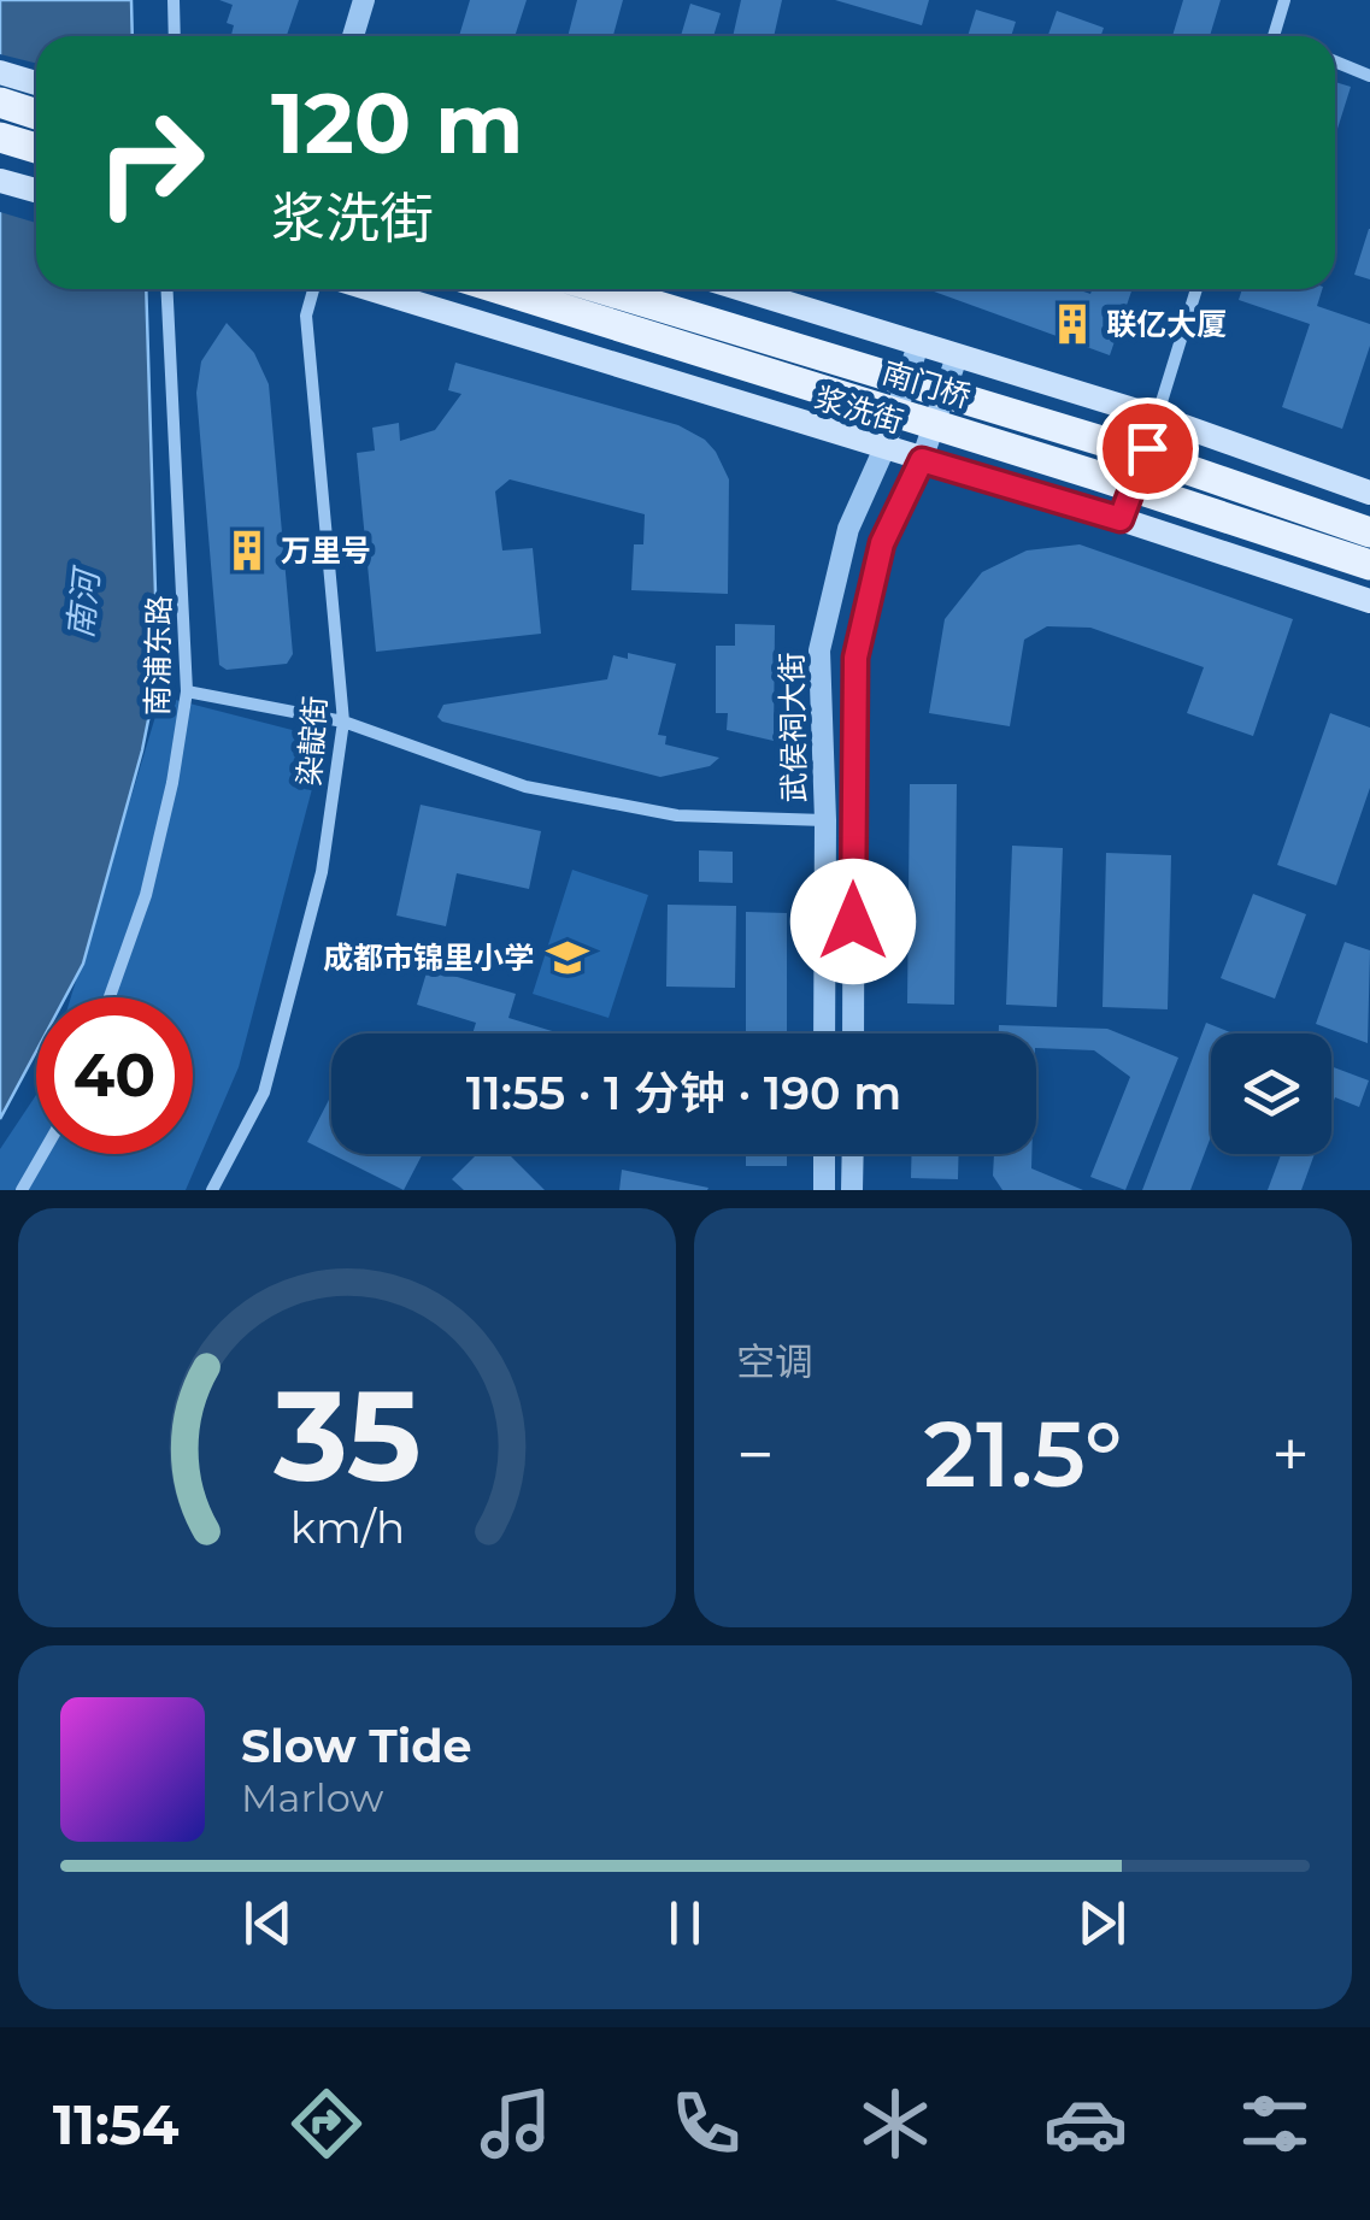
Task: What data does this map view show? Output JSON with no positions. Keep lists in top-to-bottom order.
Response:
{
  "streets": {
    "main road": ["南门桥", "浆洗街"],
    "street": ["南浦东路", "武侯祠大街", "染靛街"]
  },
  "crossings": [
    ["浆洗街", "武侯祠大街"]
  ],
  "water": ["南河"],
  "places": {
    "building": ["联亿大厦", "万里号"],
    "school or university": ["成都市锦里小学"]
  },
  "page": {
    "turn": ["120 m", "浆洗街"],
    "limit": "40",
    "trip": "11:55 · 1 分钟 · 190 m",
    "tile": "空调",
    "heat": ["−", "21.5°", "+"],
    "song": ["Slow Tide", "Marlow"],
    "tabs": "11:54",
    "gauge": ["35", "km/h"]
  }
}
